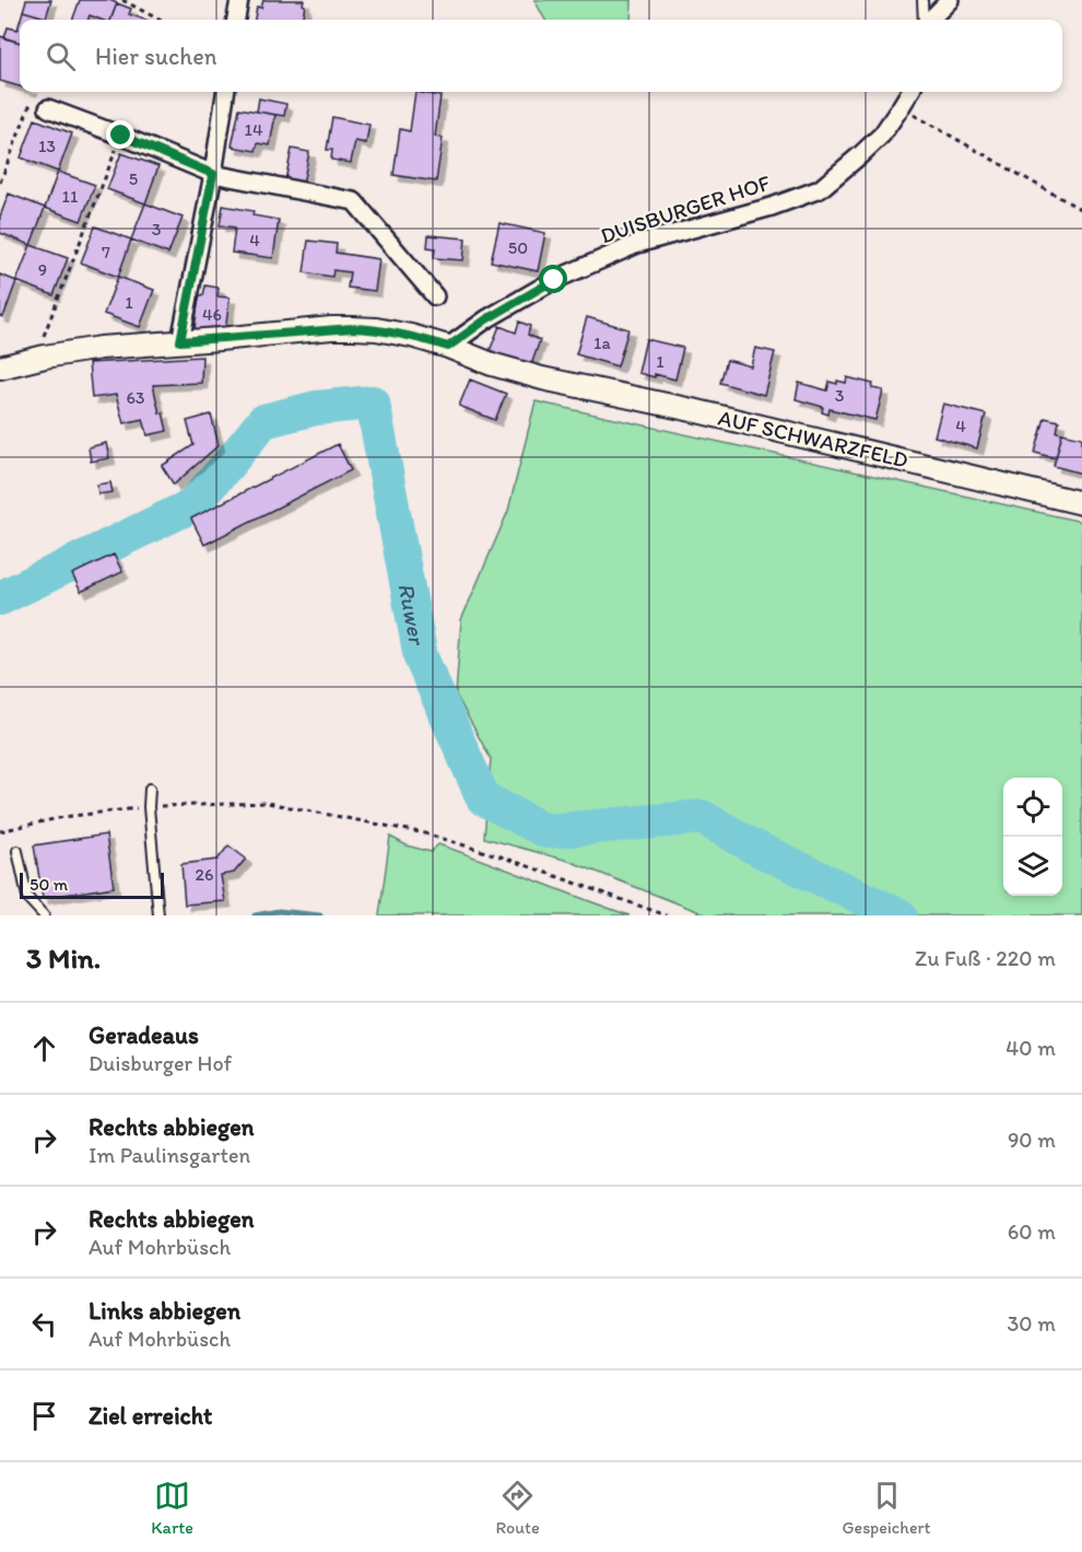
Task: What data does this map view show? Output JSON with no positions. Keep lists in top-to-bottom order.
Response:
{
  "streets": {
    "street": ["DUISBURGER HOF", "AUF SCHWARZFELD"]
  },
  "crossings": [
    ["DUISBURGER HOF", "AUF SCHWARZFELD"]
  ],
  "water": ["Ruwer"],
  "house_numbers": [
    "14",
    "13",
    "5",
    "11",
    "3",
    "4",
    "50",
    "7",
    "9",
    "1",
    "46",
    "1a",
    "1",
    "3",
    "63",
    "4",
    "26"
  ],
  "scale_bar": "50 m",
  "page": {
    "search": "Hier suchen",
    "scale": "50 m",
    "heading": ["3 Min.", "Zu Fuß · 220 m"],
    "list": [
      ["Geradeaus", "Duisburger Hof", "40 m"],
      ["Rechts abbiegen", "Im Paulinsgarten", "90 m"],
      ["Rechts abbiegen", "Auf Mohrbüsch", "60 m"],
      ["Links abbiegen", "Auf Mohrbüsch", "30 m"],
      "Ziel erreicht"
    ],
    "nav": ["Karte", "Route", "Gespeichert"]
  }
}
